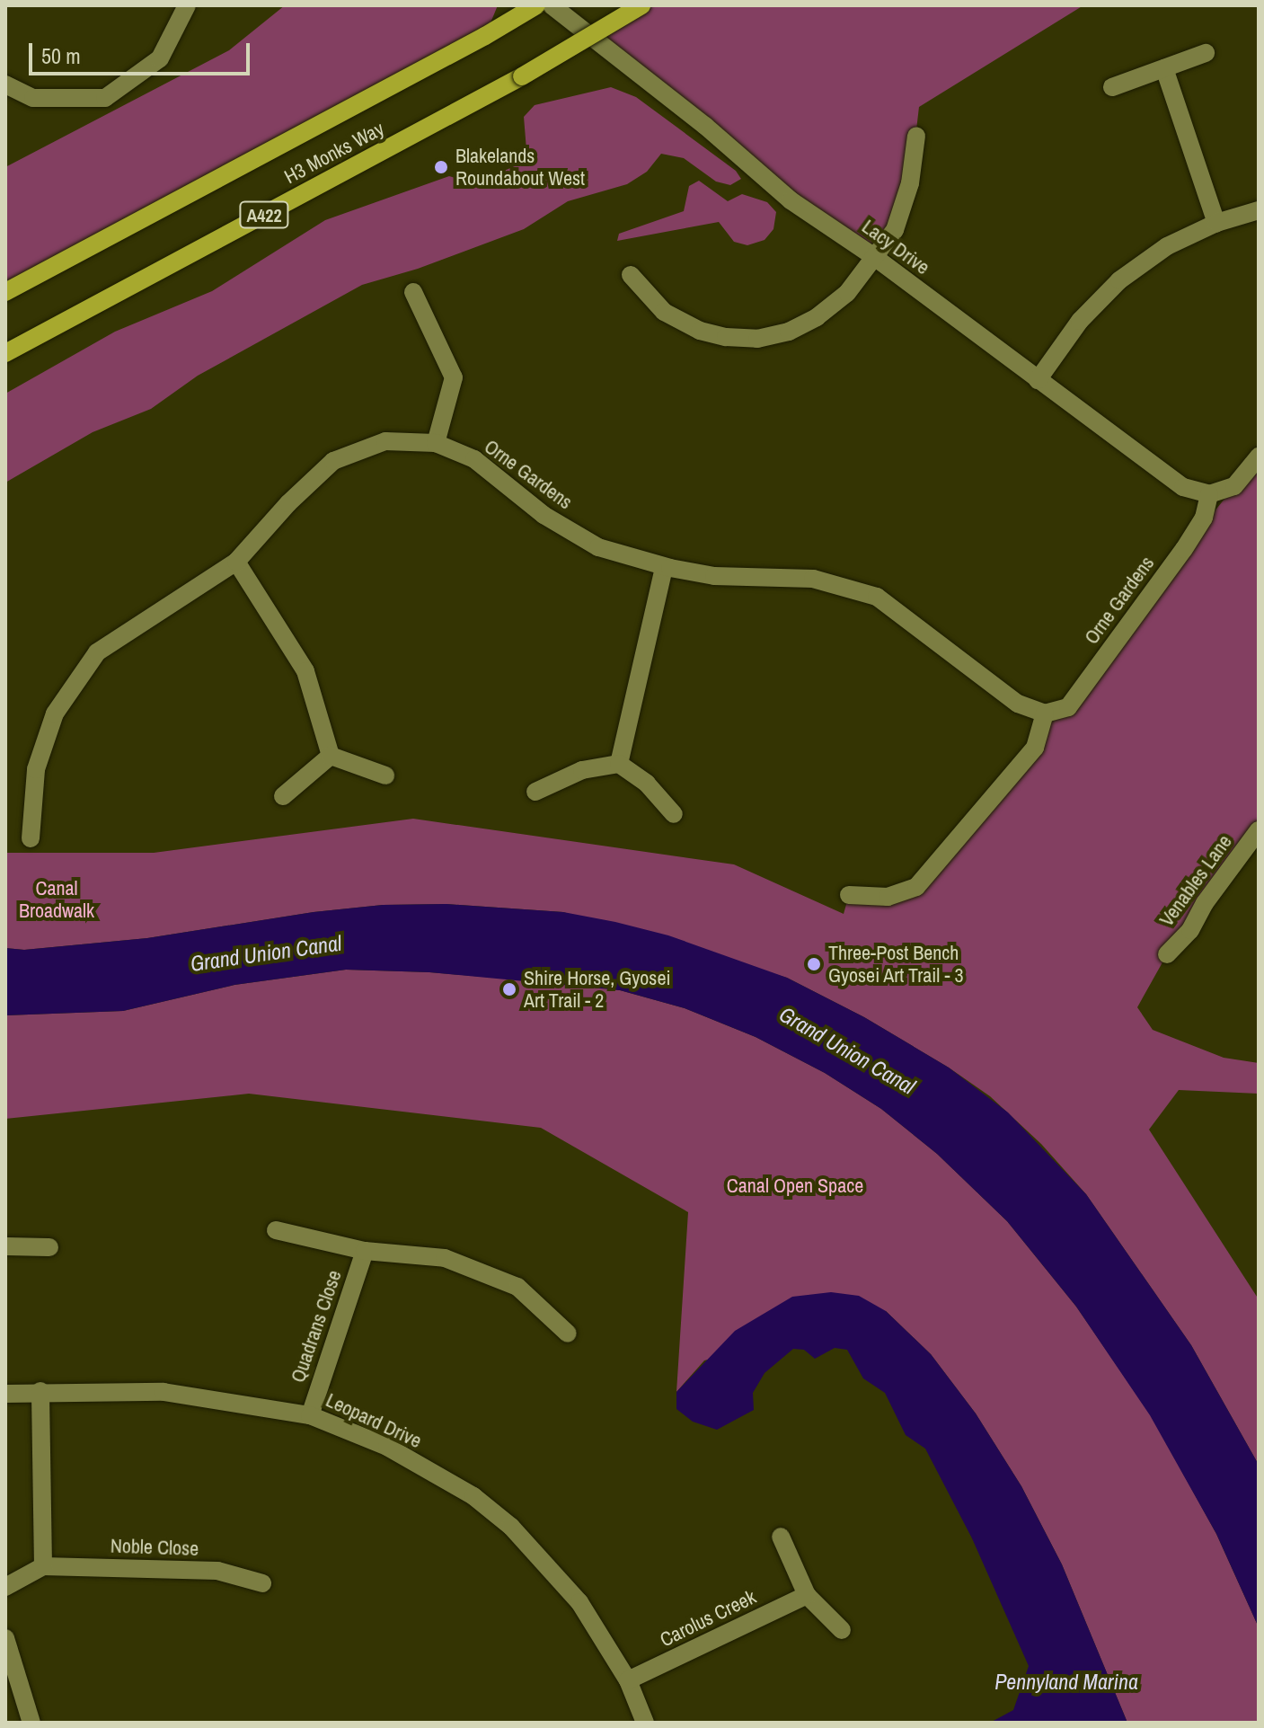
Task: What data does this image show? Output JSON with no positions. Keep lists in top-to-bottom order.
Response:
{
  "streets": {
    "main road": ["H3 Monks Way", "A422"],
    "street": [
      "Lacy Drive",
      "Orne Gardens",
      "Venables Lane",
      "Quadrans Close",
      "Leopard Drive",
      "Noble Close",
      "Carolus Creek"
    ]
  },
  "crossings": [
    ["Lacy Drive", "Orne Gardens"],
    ["Quadrans Close", "Leopard Drive"],
    ["Leopard Drive", "Carolus Creek"]
  ],
  "water": ["Grand Union Canal", "Pennyland Marina"],
  "parks": ["Canal Broadwalk", "Canal Open Space"],
  "places": ["Blakelands Roundabout West", "Three-Post Bench Gyosei Art Trail - 3", "Shire Horse, Gyosei Art Trail - 2"],
  "scale_bar": "50 m"
}
